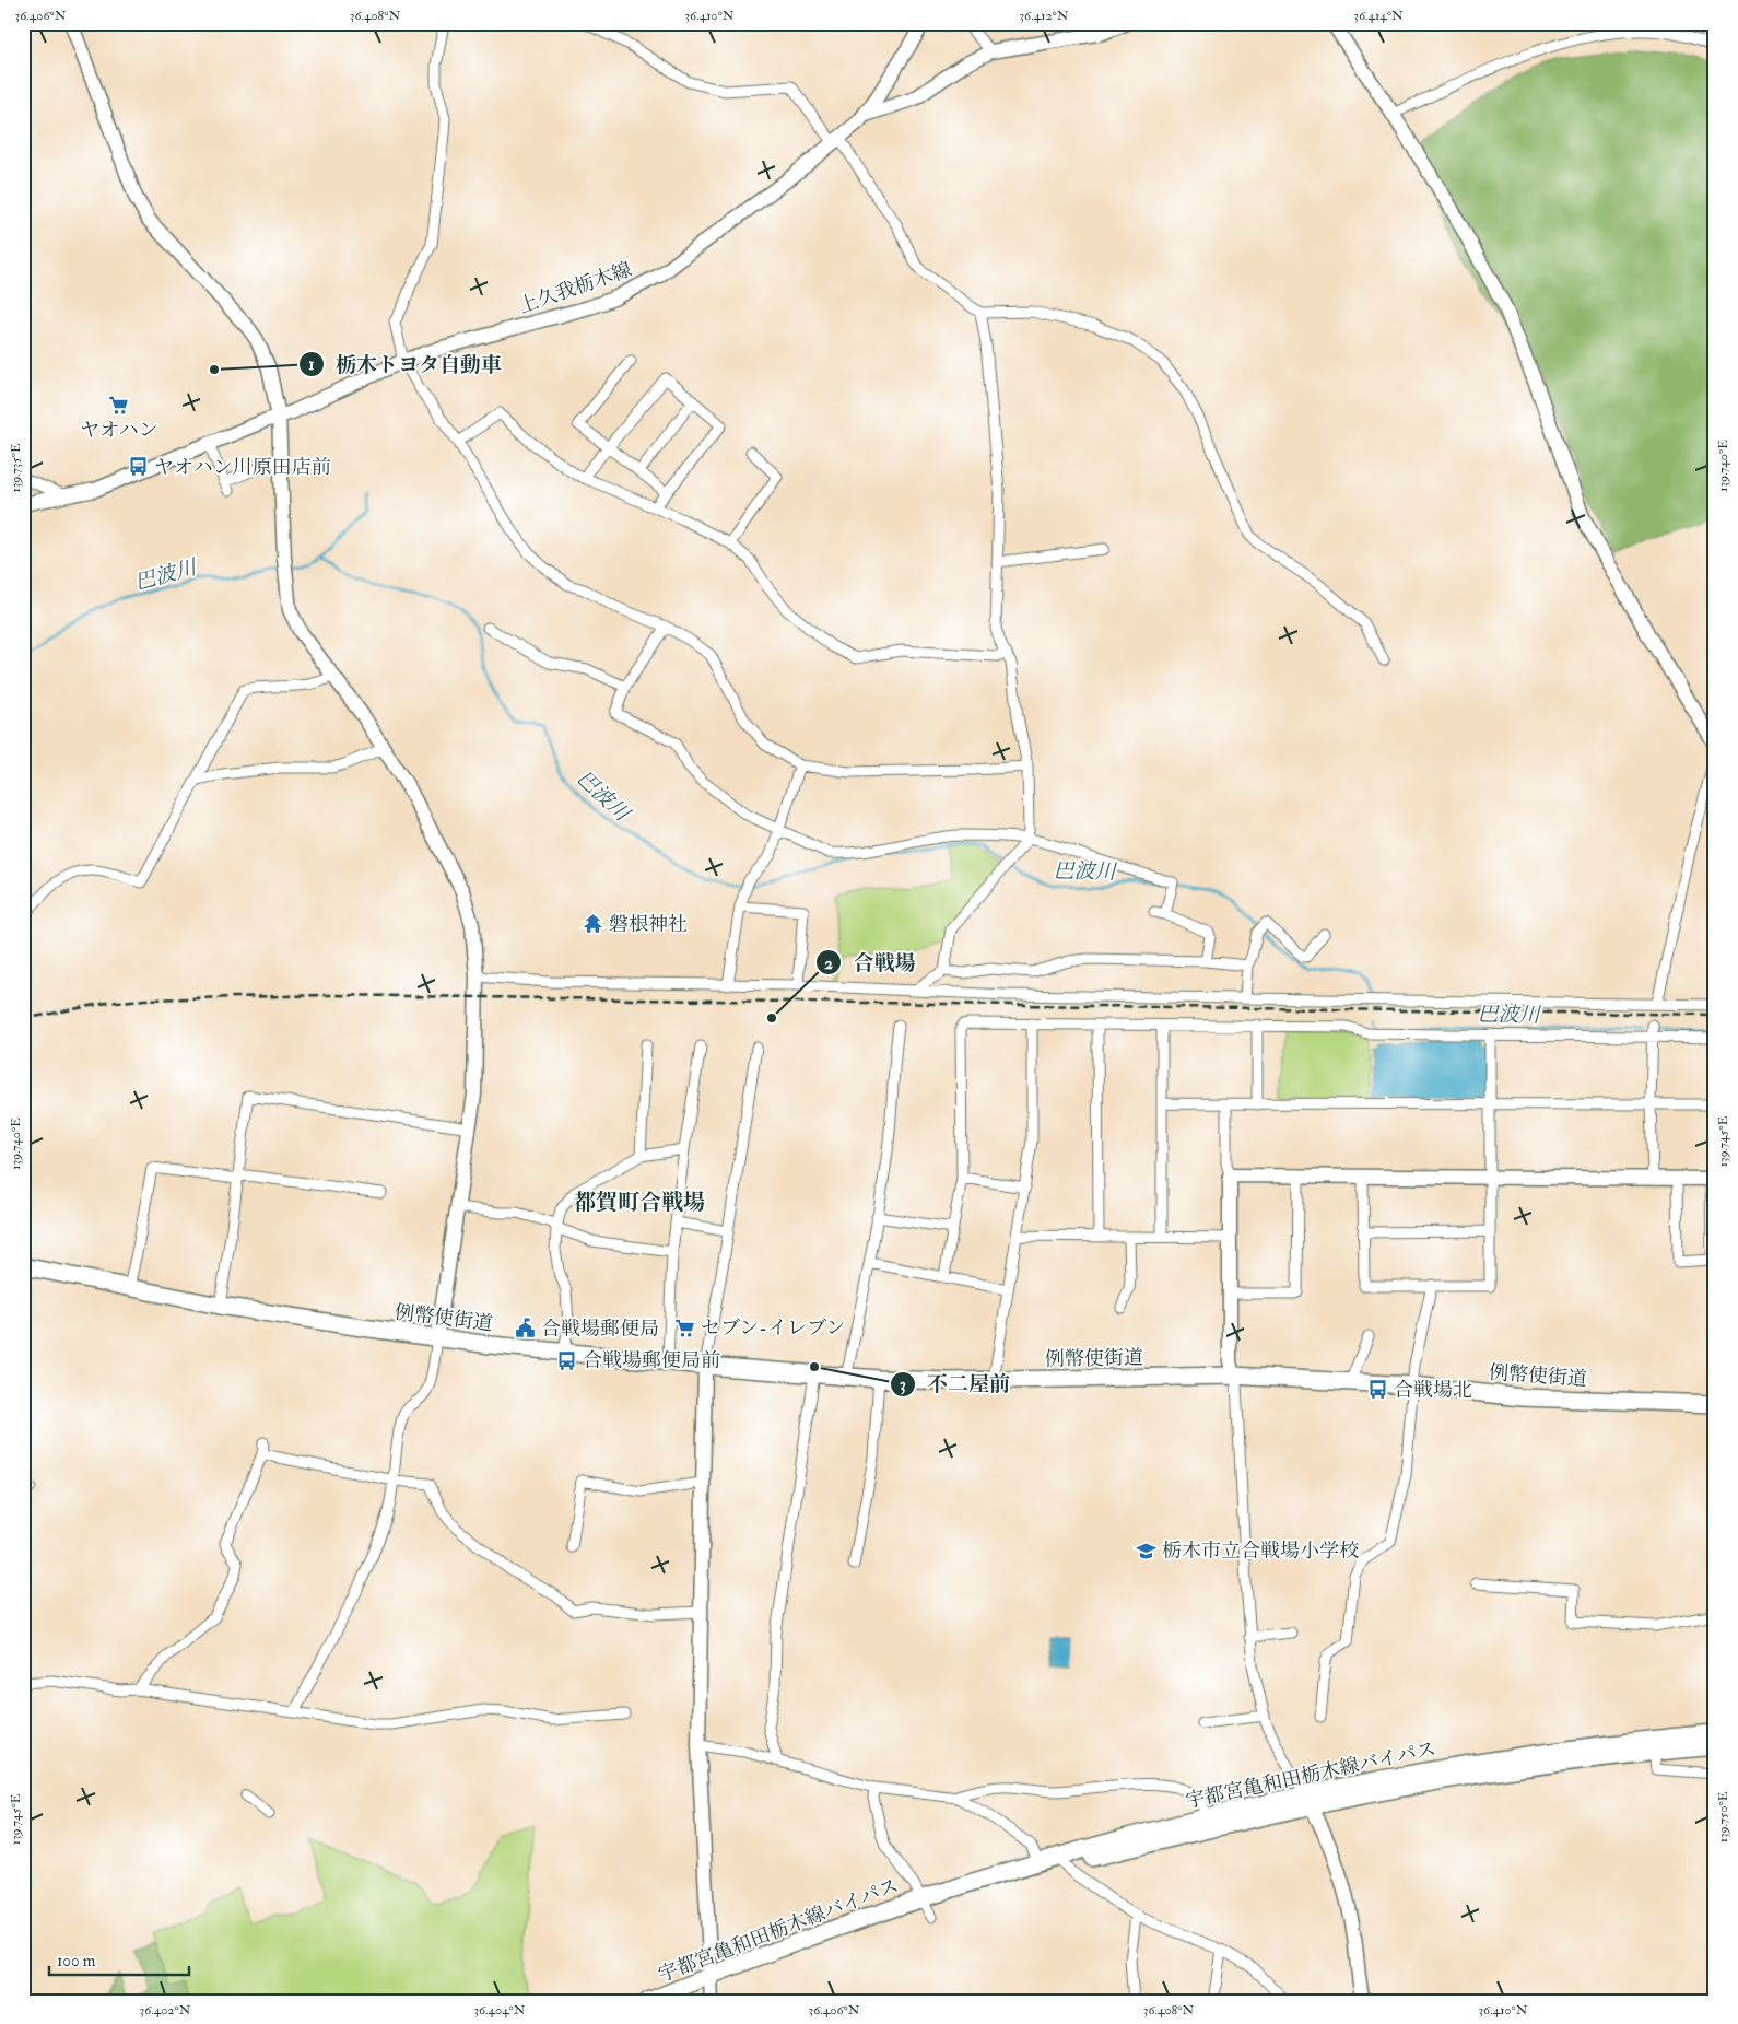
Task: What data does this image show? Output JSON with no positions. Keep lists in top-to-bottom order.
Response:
{
  "streets": {
    "main road": ["例幣使街道", "宇都宮亀和田栃木線バイパス"],
    "street": ["上久我栃木線"]
  },
  "districts": ["都賀町合戦場"],
  "water": ["巴波川"],
  "places": {
    "other": ["栃木トヨタ自動車", "合戦場", "不二屋前"],
    "supermarket": ["ヤオハン", "セブン-イレブン"],
    "bus stop": ["ヤオハン川原田店前", "合戦場郵便局前", "合戦場北"],
    "temple": ["磐根神社"],
    "public building": ["合戦場郵便局"],
    "school or university": ["栃木市立合戦場小学校"]
  },
  "scale_bar": "100 m",
  "coordinates": [
    "36.406°N",
    "36.408°N",
    "36.410°N",
    "36.412°N",
    "36.414°N",
    "139.740°E",
    "139.735°E",
    "139.745°E",
    "139.750°E",
    "36.402°N",
    "36.404°N"
  ]
}
